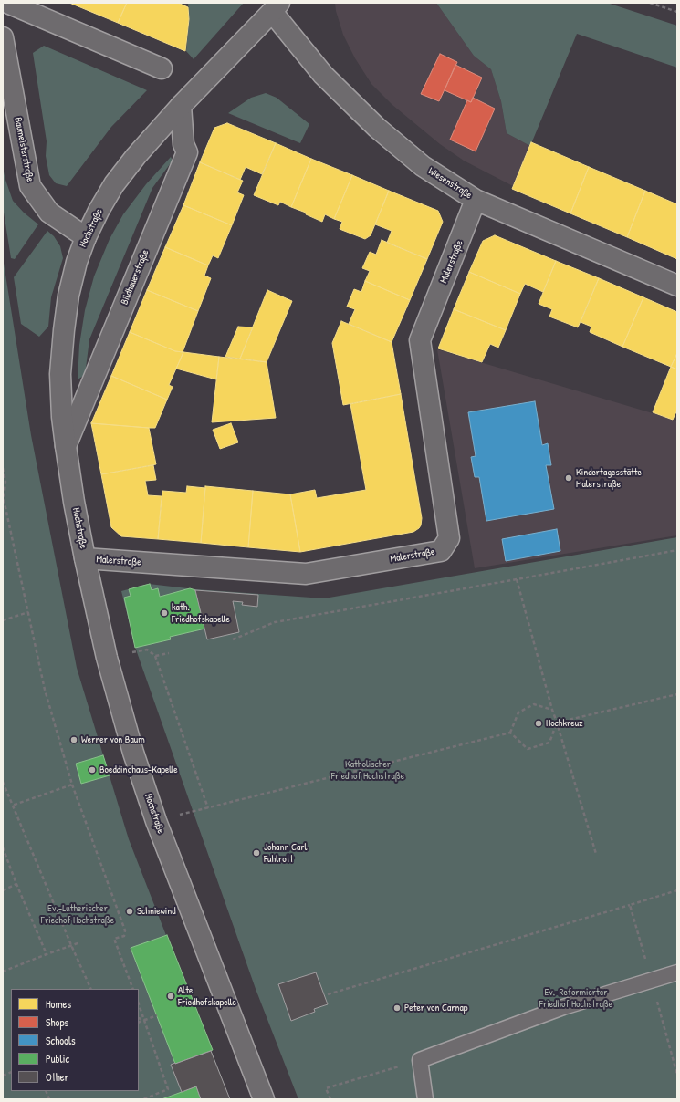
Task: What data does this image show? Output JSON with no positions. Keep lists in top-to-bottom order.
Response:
{
  "streets": {
    "street": [
      "Baumeisterstraße",
      "Wiesenstraße",
      "Hochstraße",
      "Malerstraße",
      "Bildhauerstraße"
    ]
  },
  "crossings": [
    ["Baumeisterstraße", "Hochstraße"],
    ["Wiesenstraße", "Hochstraße"],
    ["Wiesenstraße", "Malerstraße"],
    ["Hochstraße", "Malerstraße"],
    ["Hochstraße", "Bildhauerstraße"]
  ],
  "parks": ["Katholischer Friedhof Hochstraße", "Ev.-Lutherischer Friedhof Hochstraße", "Ev.-Reformierter Friedhof Hochstraße"],
  "places": [
    "Kindertagesstätte Malerstraße",
    "kath. Friedhofskapelle",
    "Hochkreuz",
    "Werner von Baum",
    "Boeddinghaus-Kapelle",
    "Johann Carl Fuhlrott",
    "Schniewind",
    "Alte Friedhofskapelle",
    "Peter von Carnap"
  ],
  "legend": [
    "Homes",
    "Shops",
    "Schools",
    "Public",
    "Other"
  ]
}
